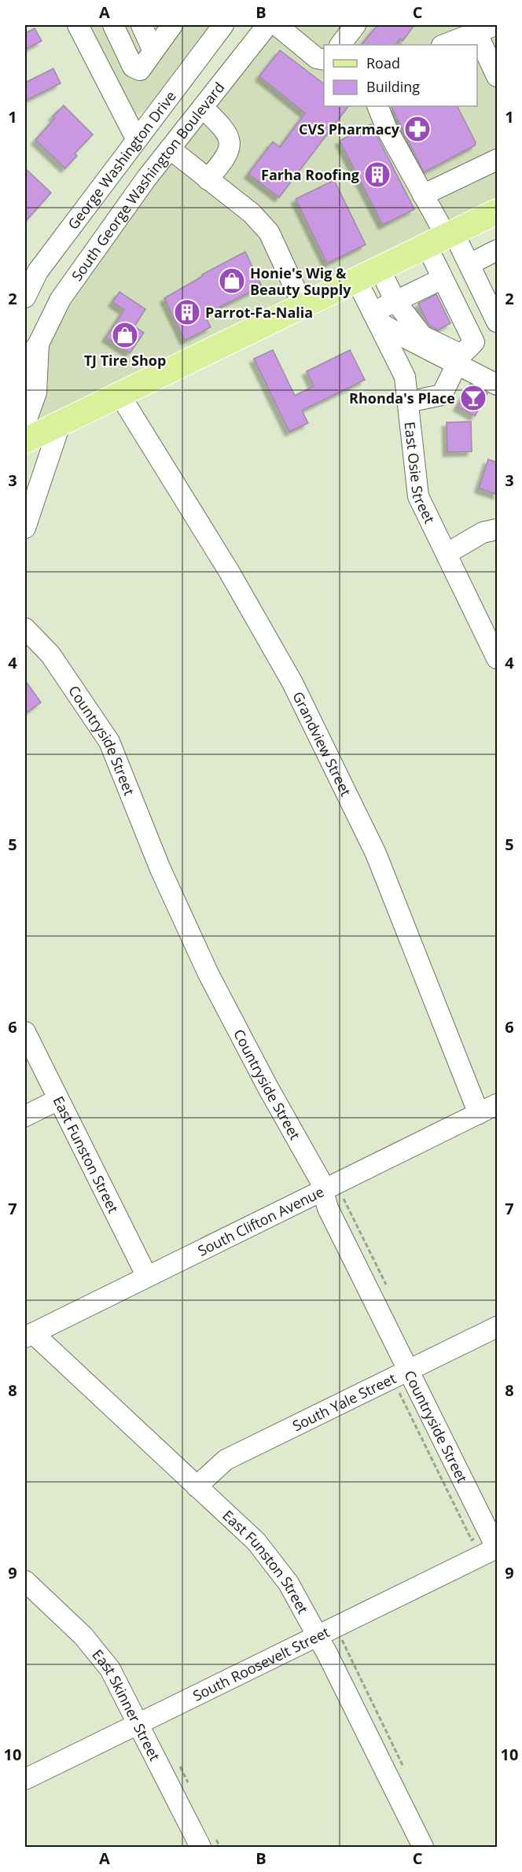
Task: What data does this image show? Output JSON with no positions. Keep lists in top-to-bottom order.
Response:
{
  "streets": {
    "street": [
      "George Washington Drive",
      "South George Washington Boulevard",
      "East Osie Street",
      "Countryside Street",
      "Grandview Street",
      "East Funston Street",
      "South Clifton Avenue",
      "South Yale Street",
      "South Roosevelt Street",
      "East Skinner Street"
    ]
  },
  "crossings": [
    ["Countryside Street", "South Clifton Avenue"],
    ["Countryside Street", "South Yale Street"],
    ["Countryside Street", "South Roosevelt Street"],
    ["Grandview Street", "South Clifton Avenue"],
    ["East Funston Street", "South Clifton Avenue"],
    ["East Funston Street", "South Yale Street"],
    ["East Funston Street", "South Roosevelt Street"],
    ["South Roosevelt Street", "East Skinner Street"]
  ],
  "places": {
    "pharmacy": ["CVS Pharmacy"],
    "building": ["Farha Roofing", "Parrot-Fa-Nalia"],
    "shop": ["Honie's Wig & Beauty Supply", "TJ Tire Shop"],
    "bar": ["Rhonda's Place"]
  },
  "legend": ["Road", "Building"],
  "grid": {
    "columns": ["A", "B", "C"],
    "rows": [
      "1",
      "2",
      "3",
      "4",
      "5",
      "6",
      "7",
      "8",
      "9",
      "10"
    ]
  }
}
